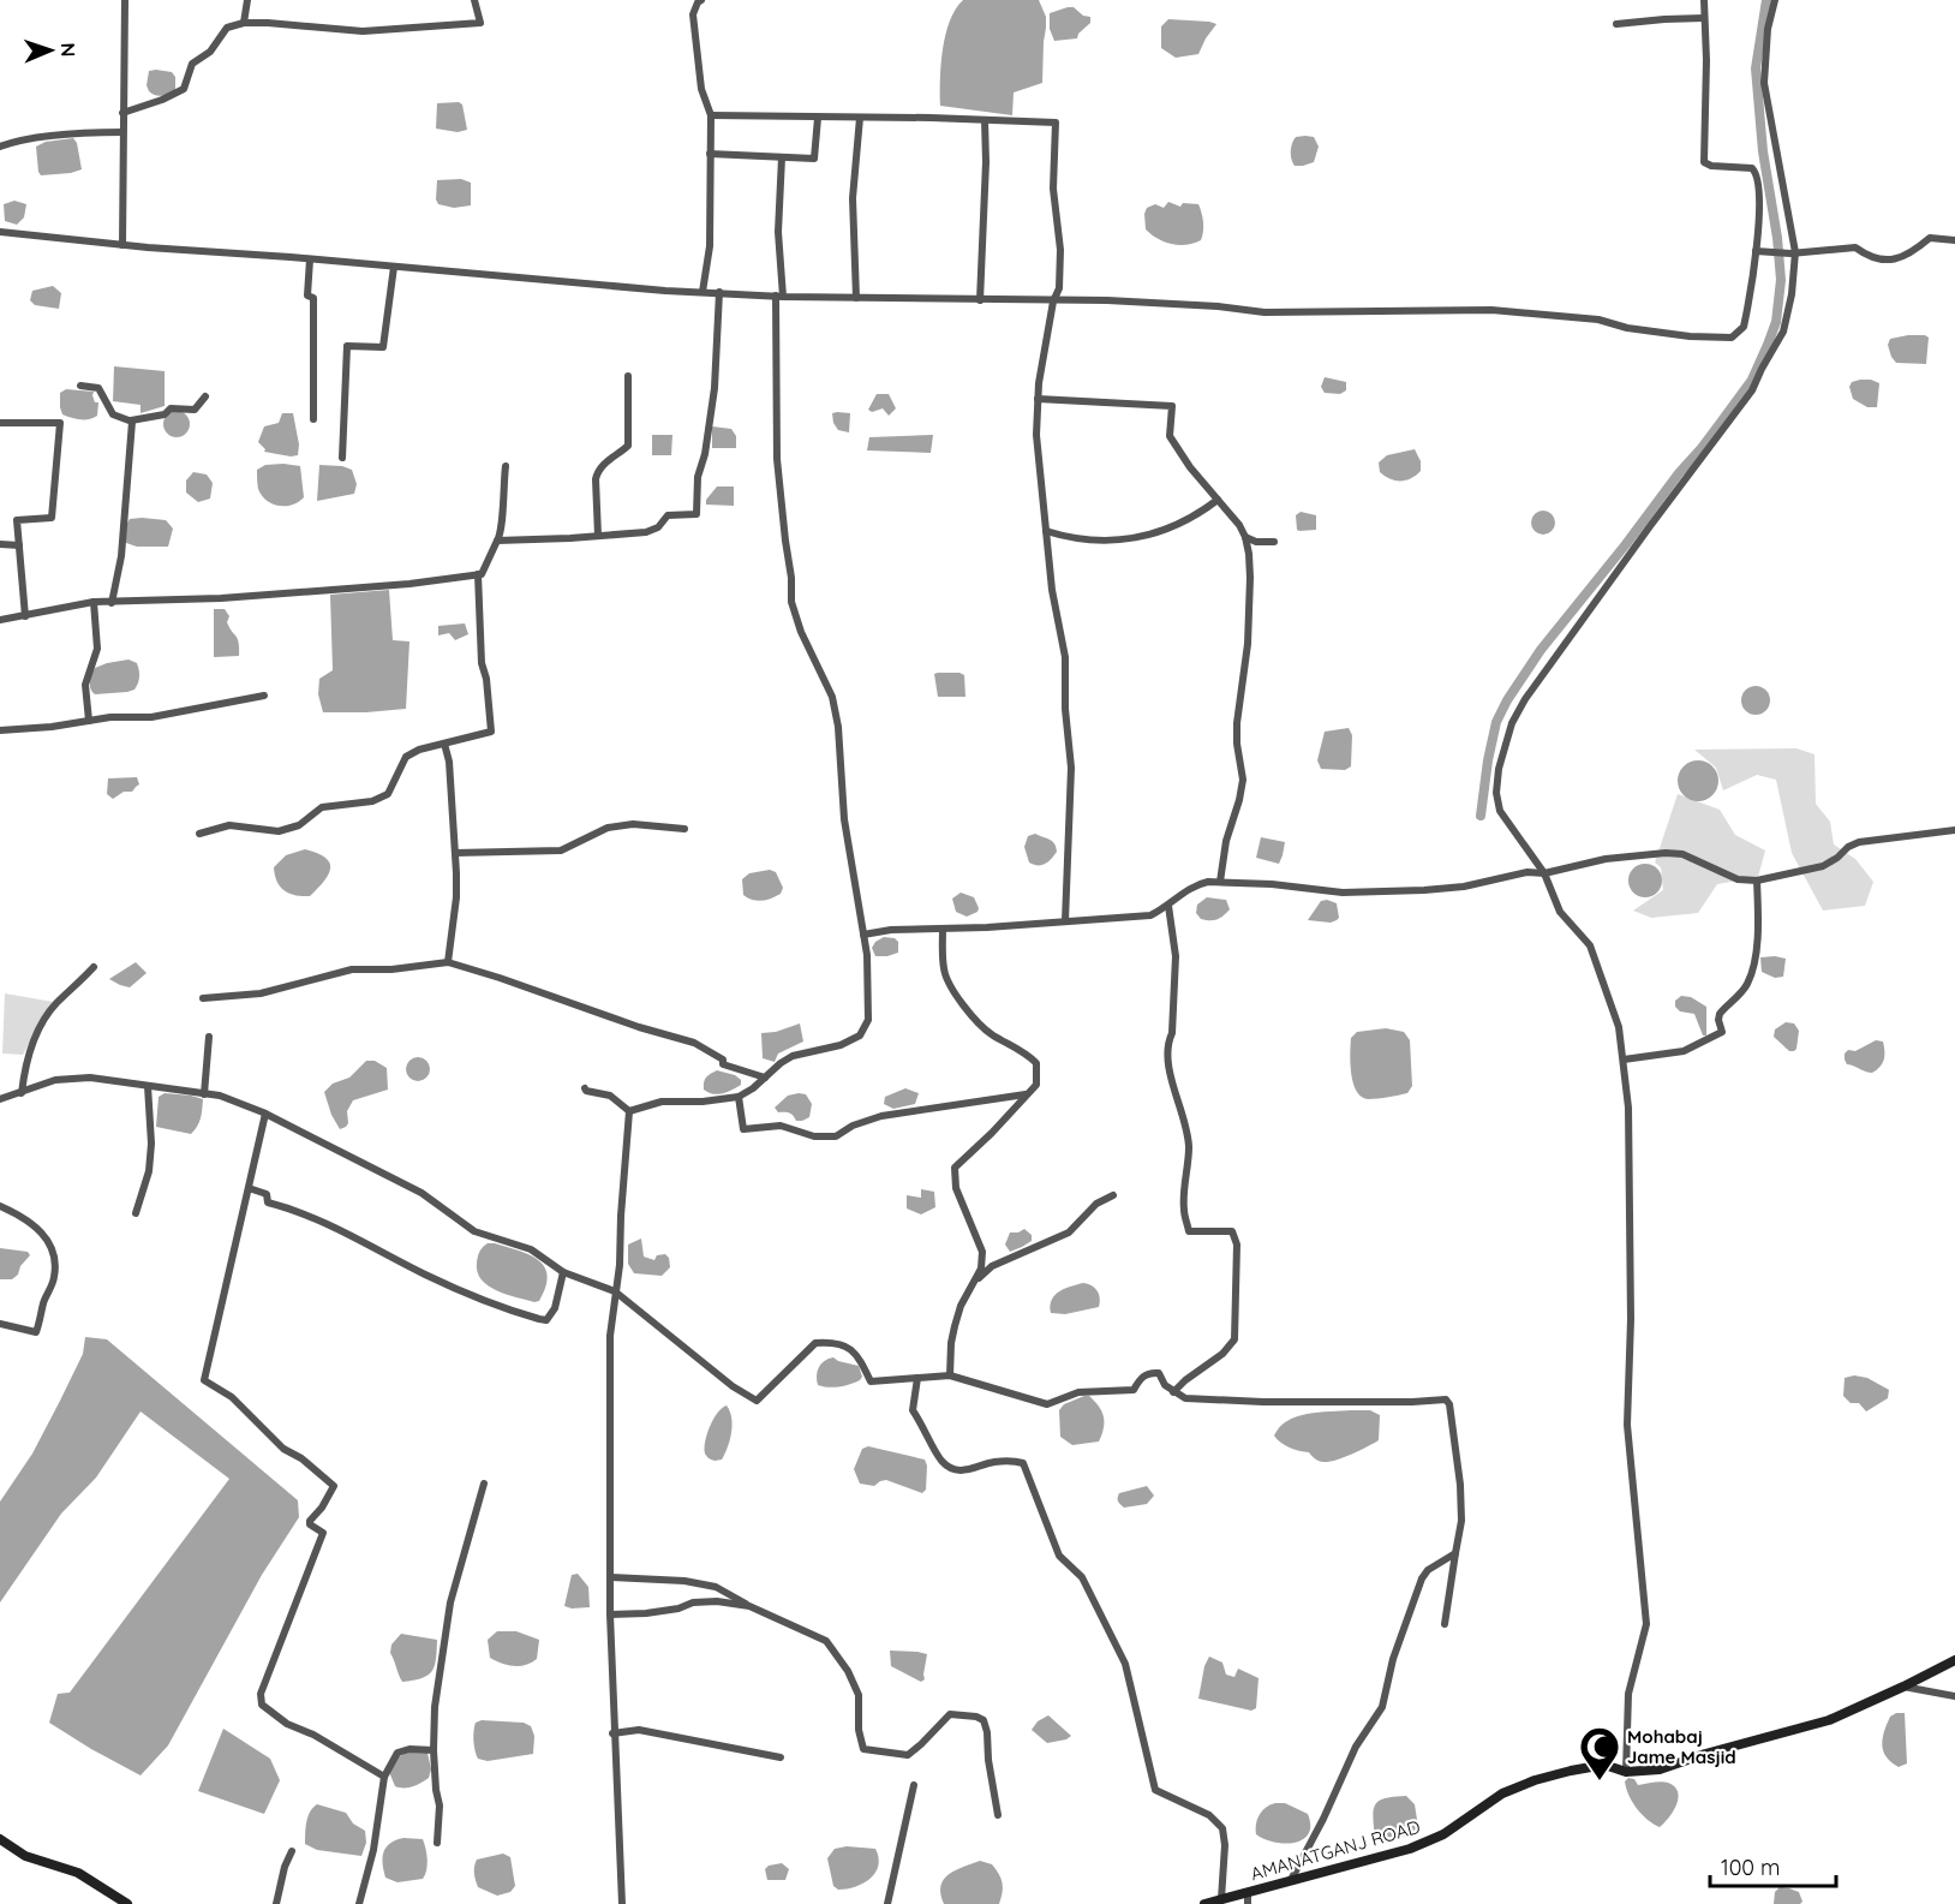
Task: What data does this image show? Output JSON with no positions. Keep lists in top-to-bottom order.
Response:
{
  "streets": {
    "main road": ["AMANATGANJ ROAD"]
  },
  "places": {
    "mosque": ["Mohabaj Jame Masjid"]
  },
  "scale_bar": "100 m",
  "north": "right"
}
